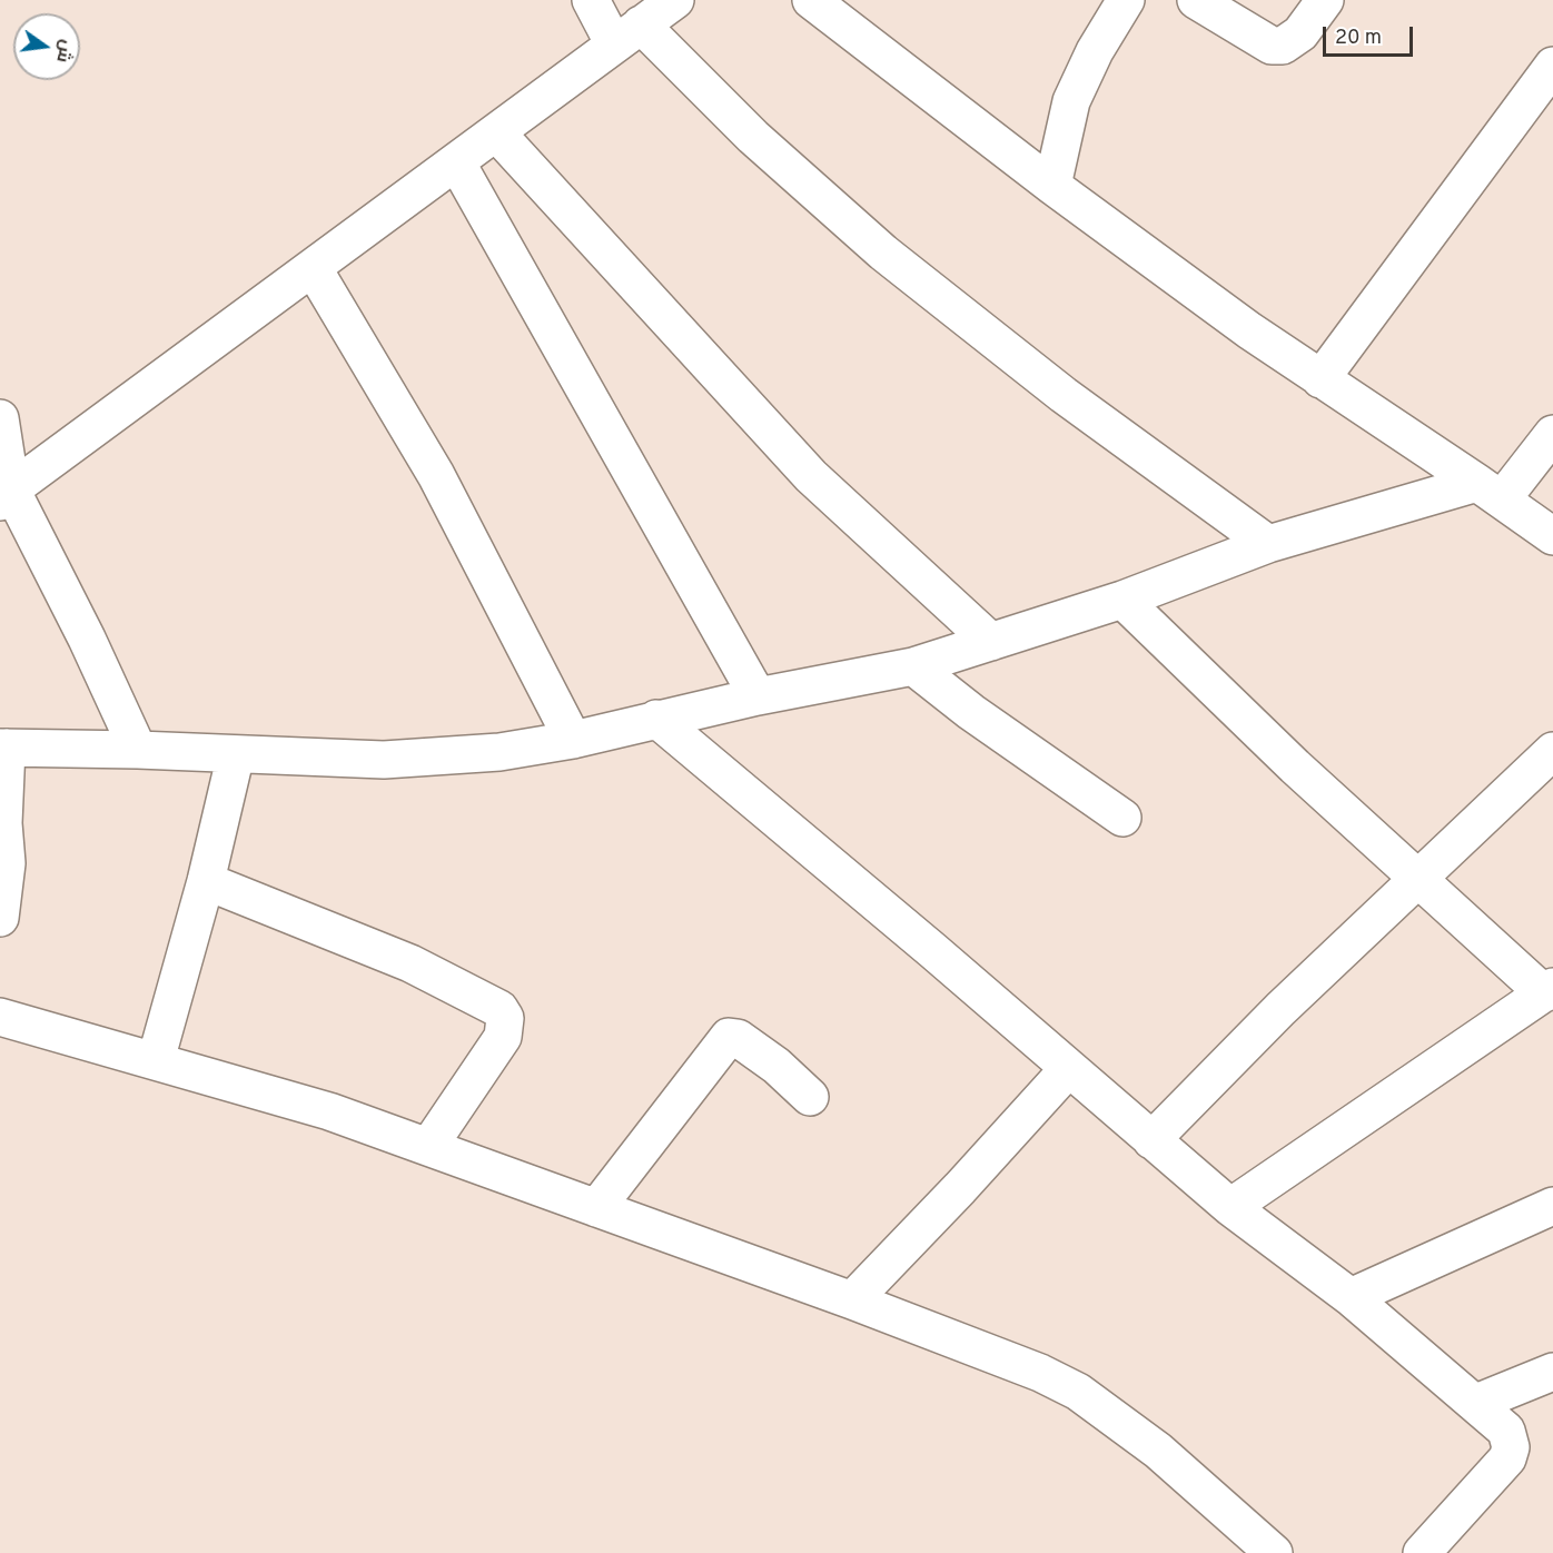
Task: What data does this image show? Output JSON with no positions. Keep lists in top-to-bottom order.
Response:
{
  "scale_bar": "20 m",
  "north": "right"
}
